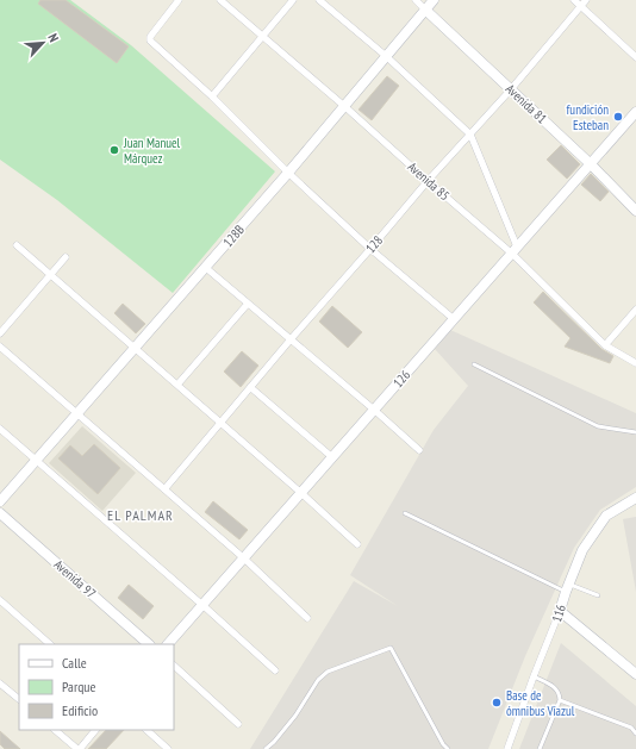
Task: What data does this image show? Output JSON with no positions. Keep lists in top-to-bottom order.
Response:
{
  "streets": {
    "street": [
      "Avenida 81",
      "Avenida 85",
      "128B",
      "128",
      "126",
      "Avenida 97",
      "116"
    ]
  },
  "crossings": [
    ["Avenida 81", "128B"],
    ["Avenida 81", "128"],
    ["Avenida 81", "126"],
    ["Avenida 85", "128B"],
    ["Avenida 85", "128"],
    ["Avenida 85", "126"]
  ],
  "districts": ["EL PALMAR"],
  "places": ["fundición Esteban", "Juan Manuel Márquez", "Base de ómnibus Víazul"],
  "legend": ["Calle", "Parque", "Edificio"],
  "north": "top right"
}
